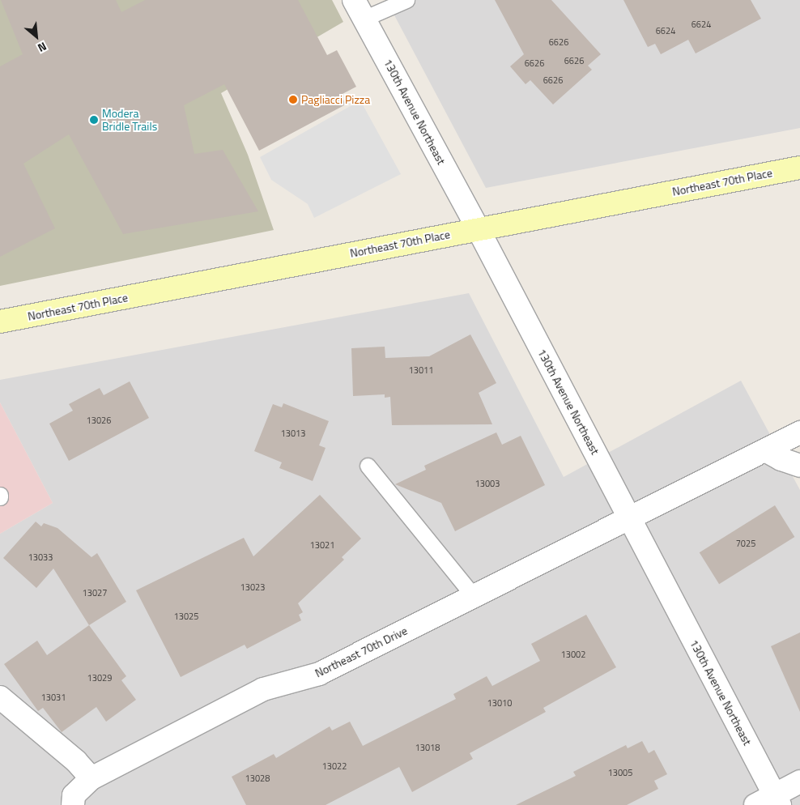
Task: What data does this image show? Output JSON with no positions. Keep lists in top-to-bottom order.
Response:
{
  "streets": {
    "main road": ["Northeast 70th Place"],
    "street": ["130th Avenue Northeast", "Northeast 70th Drive"]
  },
  "crossings": [
    ["130th Avenue Northeast", "Northeast 70th Place"],
    ["130th Avenue Northeast", "Northeast 70th Drive"]
  ],
  "places": ["Pagliacci Pizza", "Modera Bridle Trails"],
  "house_numbers": [
    "6624",
    "6624",
    "6626",
    "6626",
    "6626",
    "6626",
    "13011",
    "13026",
    "13013",
    "13003",
    "7025",
    "13021",
    "13033",
    "13023",
    "13027",
    "13025",
    "13002",
    "13029",
    "13031",
    "13010",
    "13018",
    "13022",
    "13005",
    "13028"
  ],
  "north": "bottom right"
}
